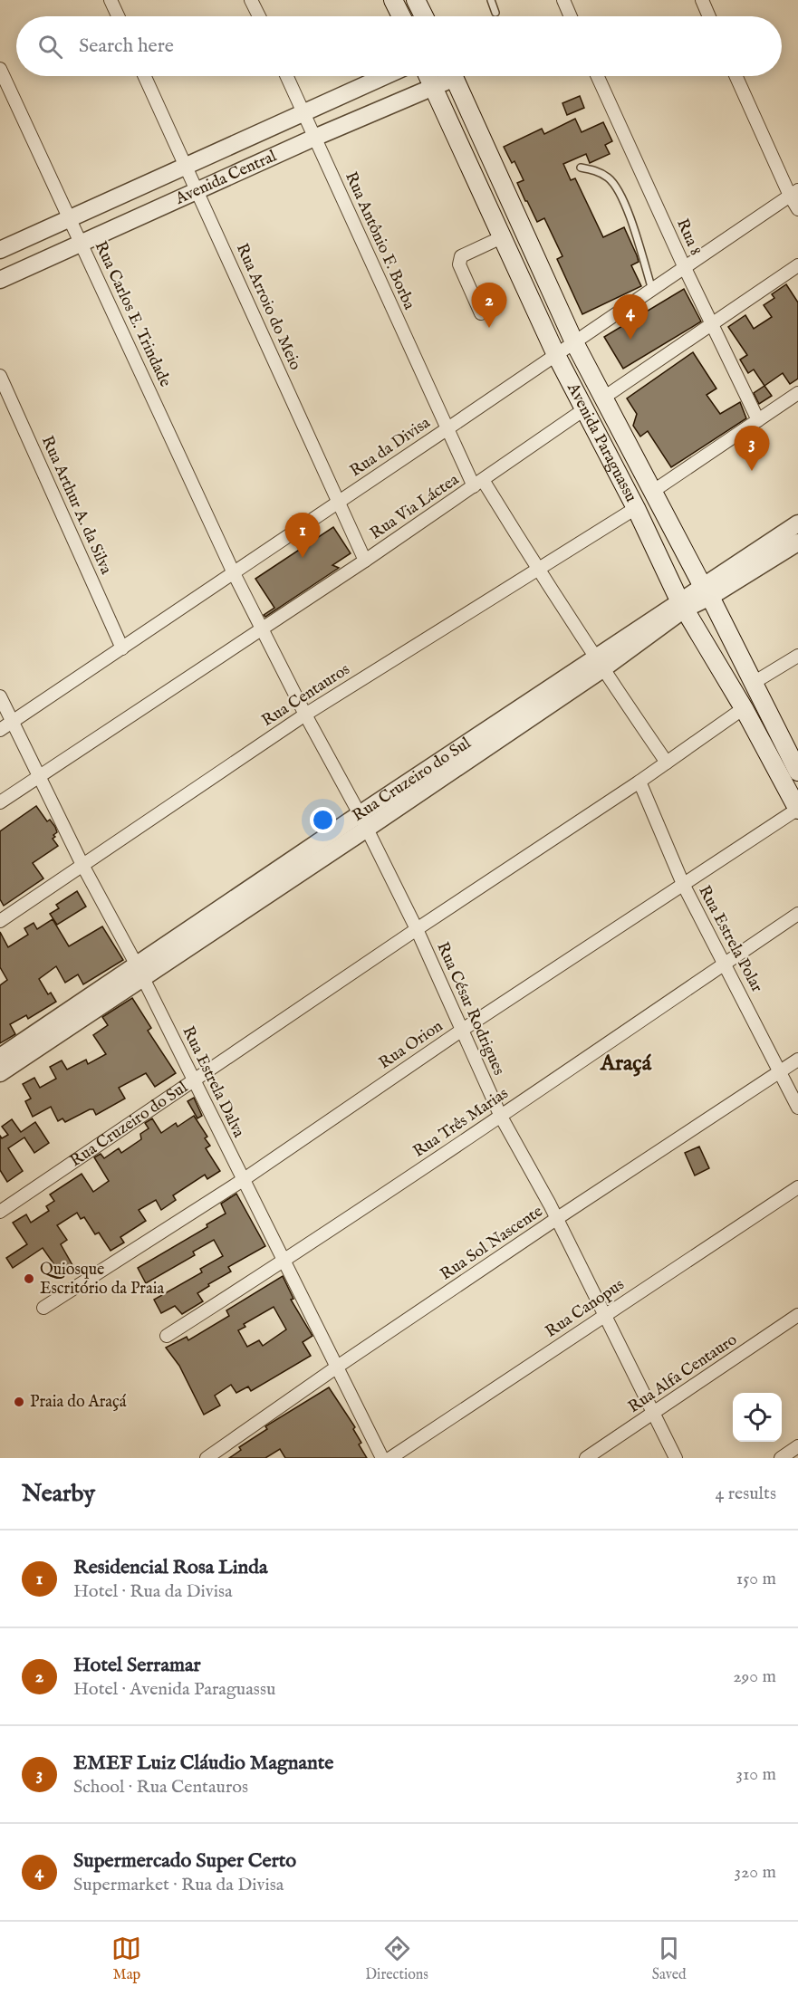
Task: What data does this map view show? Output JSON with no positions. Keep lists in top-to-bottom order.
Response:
{
  "streets": {
    "main road": ["Avenida Paraguassu"],
    "street": [
      "Avenida Central",
      "Rua 8",
      "Rua Antônio F. Borba",
      "Rua Arroio do Meio",
      "Rua Carlos E. Trindade",
      "Rua da Divisa",
      "Rua Arthur A. da Silva",
      "Rua Via Láctea",
      "Rua Centauros",
      "Rua Cruzeiro do Sul",
      "Rua Estrela Polar",
      "Rua César Rodrigues",
      "Rua Orion",
      "Rua Estrela Dalva",
      "Rua Três Marias",
      "Rua Sol Nascente",
      "Rua Canopus",
      "Rua Alfa Centauro"
    ]
  },
  "crossings": [
    ["Avenida Central", "Rua Antônio F. Borba"],
    ["Avenida Central", "Rua Arroio do Meio"],
    ["Avenida Central", "Rua Carlos E. Trindade"],
    ["Avenida Central", "Avenida Paraguassu"],
    ["Rua 8", "Rua da Divisa"],
    ["Rua Antônio F. Borba", "Rua da Divisa"],
    ["Rua Antônio F. Borba", "Rua Via Láctea"],
    ["Rua Antônio F. Borba", "Rua Centauros"],
    ["Rua Antônio F. Borba", "Rua Cruzeiro do Sul"],
    ["Rua Arroio do Meio", "Rua da Divisa"],
    ["Rua Arroio do Meio", "Rua Via Láctea"],
    ["Rua Carlos E. Trindade", "Rua da Divisa"],
    ["Rua Carlos E. Trindade", "Rua César Rodrigues"],
    ["Avenida Paraguassu", "Rua da Divisa"],
    ["Avenida Paraguassu", "Rua Via Láctea"],
    ["Avenida Paraguassu", "Rua Centauros"],
    ["Avenida Paraguassu", "Rua Cruzeiro do Sul"],
    ["Avenida Paraguassu", "Rua Orion"],
    ["Rua da Divisa", "Rua Arthur A. da Silva"],
    ["Rua da Divisa", "Rua César Rodrigues"],
    ["Rua da Divisa", "Rua Estrela Dalva"],
    ["Rua Via Láctea", "Rua César Rodrigues"],
    ["Rua Via Láctea", "Rua Estrela Dalva"],
    ["Rua Centauros", "Rua César Rodrigues"],
    ["Rua Centauros", "Rua Estrela Dalva"],
    ["Rua Cruzeiro do Sul", "Rua Estrela Polar"],
    ["Rua Cruzeiro do Sul", "Rua César Rodrigues"],
    ["Rua Cruzeiro do Sul", "Rua Estrela Dalva"],
    ["Rua Estrela Polar", "Rua Orion"],
    ["Rua Estrela Polar", "Rua Três Marias"],
    ["Rua Estrela Polar", "Rua Sol Nascente"],
    ["Rua César Rodrigues", "Rua Orion"],
    ["Rua César Rodrigues", "Rua Três Marias"],
    ["Rua César Rodrigues", "Rua Sol Nascente"],
    ["Rua César Rodrigues", "Rua Canopus"],
    ["Rua César Rodrigues", "Rua Alfa Centauro"],
    ["Rua Orion", "Rua Estrela Dalva"],
    ["Rua Estrela Dalva", "Rua Três Marias"],
    ["Rua Estrela Dalva", "Rua Sol Nascente"]
  ],
  "districts": ["Araçá"],
  "places": ["Quiosque Escritório da Praia", "Praia do Araçá"],
  "page": {
    "search": "Search here",
    "pins": [
      "2",
      "4",
      "3",
      "1"
    ],
    "heading": ["Nearby", "4 results"],
    "list": [
      {
        "mark": "1",
        "name": "Residencial Rosa Linda",
        "note": "Hotel · Rua da Divisa",
        "value": "150 m"
      },
      {
        "mark": "2",
        "name": "Hotel Serramar",
        "note": "Hotel · Avenida Paraguassu",
        "value": "290 m"
      },
      {
        "mark": "3",
        "name": "EMEF Luiz Cláudio Magnante",
        "note": "School · Rua Centauros",
        "value": "310 m"
      },
      {
        "mark": "4",
        "name": "Supermercado Super Certo",
        "note": "Supermarket · Rua da Divisa",
        "value": "320 m"
      }
    ],
    "nav": ["Map", "Directions", "Saved"]
  }
}
